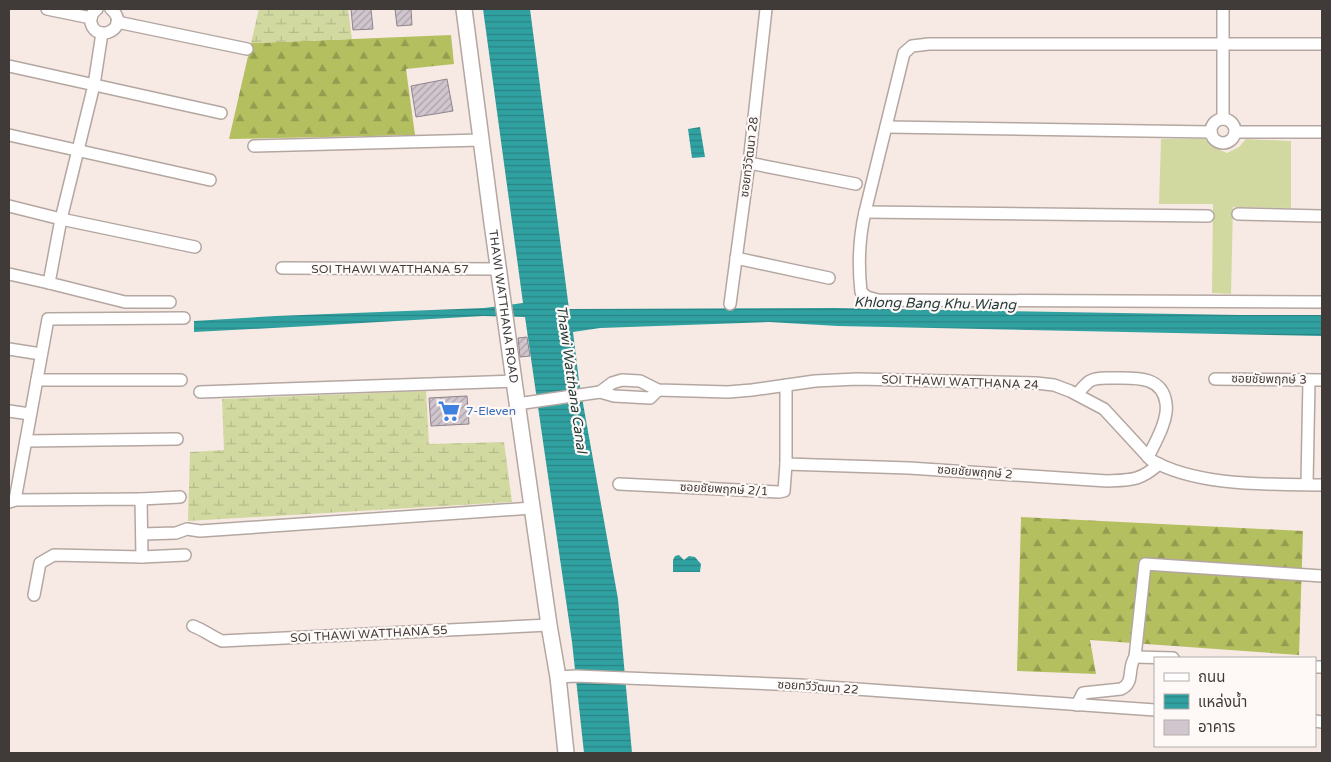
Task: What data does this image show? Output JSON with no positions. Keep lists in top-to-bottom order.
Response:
{
  "streets": {
    "main road": ["THAWI WATTHANA ROAD"],
    "street": [
      "ซอยทวีวัฒนา 28",
      "SOI THAWI WATTHANA 57",
      "ซอยชัยพฤกษ์ 3",
      "SOI THAWI WATTHANA 24",
      "ซอยชัยพฤกษ์ 2",
      "ซอยชัยพฤกษ์ 2/1",
      "SOI THAWI WATTHANA 55",
      "ซอยทวีวัฒนา 22"
    ]
  },
  "crossings": [
    ["SOI THAWI WATTHANA 57", "THAWI WATTHANA ROAD"],
    ["THAWI WATTHANA ROAD", "SOI THAWI WATTHANA 24"],
    ["THAWI WATTHANA ROAD", "SOI THAWI WATTHANA 55"],
    ["THAWI WATTHANA ROAD", "ซอยทวีวัฒนา 22"],
    ["SOI THAWI WATTHANA 24", "ซอยชัยพฤกษ์ 2"],
    ["SOI THAWI WATTHANA 24", "ซอยชัยพฤกษ์ 2/1"],
    ["ซอยชัยพฤกษ์ 2", "ซอยชัยพฤกษ์ 2/1"]
  ],
  "water": ["Khlong Bang Khu Wiang", "Thawi Watthana Canal"],
  "places": {
    "supermarket": ["7-Eleven"]
  },
  "legend": ["ถนน", "แหล่งน้ำ", "อาคาร"]
}
